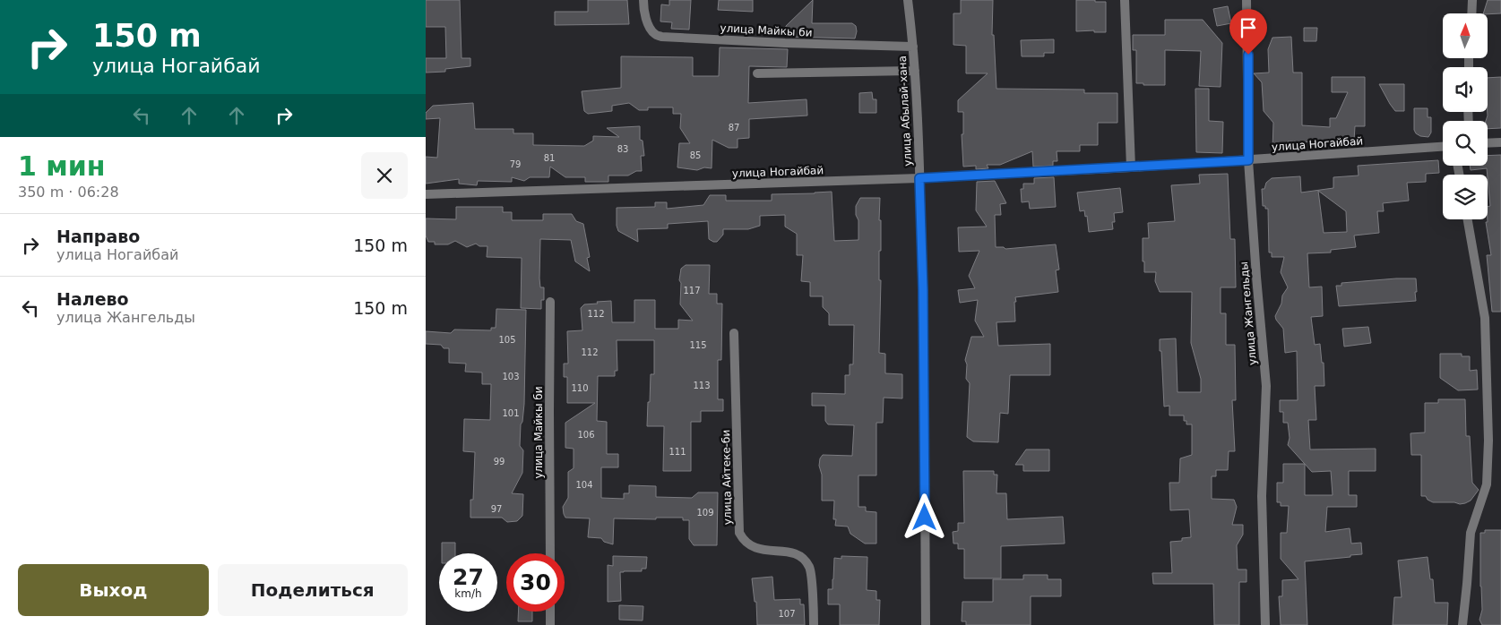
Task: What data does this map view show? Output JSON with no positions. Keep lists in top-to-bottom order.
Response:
{
  "streets": {
    "street": [
      "улица Майкы би",
      "улица Абылай-хана",
      "улица Ногайбай",
      "улица Жангельды",
      "улица Айтеке-би"
    ]
  },
  "crossings": [
    ["улица Майкы би", "улица Абылай-хана"],
    ["улица Абылай-хана", "улица Ногайбай"],
    ["улица Ногайбай", "улица Жангельды"]
  ],
  "house_numbers": [
    "87",
    "83",
    "85",
    "81",
    "79",
    "117",
    "112",
    "105",
    "115",
    "112",
    "103",
    "113",
    "110",
    "101",
    "106",
    "111",
    "99",
    "104",
    "97",
    "109",
    "107"
  ],
  "north": "top",
  "page": {
    "turn": ["150 m", "улица Ногайбай"],
    "heading": ["1 мин", "350 m · 06:28"],
    "list": [
      {
        "name": "Направо",
        "note": "улица Ногайбай",
        "value": "150 m"
      },
      {
        "name": "Налево",
        "note": "улица Жангельды",
        "value": "150 m"
      }
    ],
    "speed": "27 km/h",
    "limit": "30",
    "buttons": ["Выход", "Поделиться"]
  }
}
